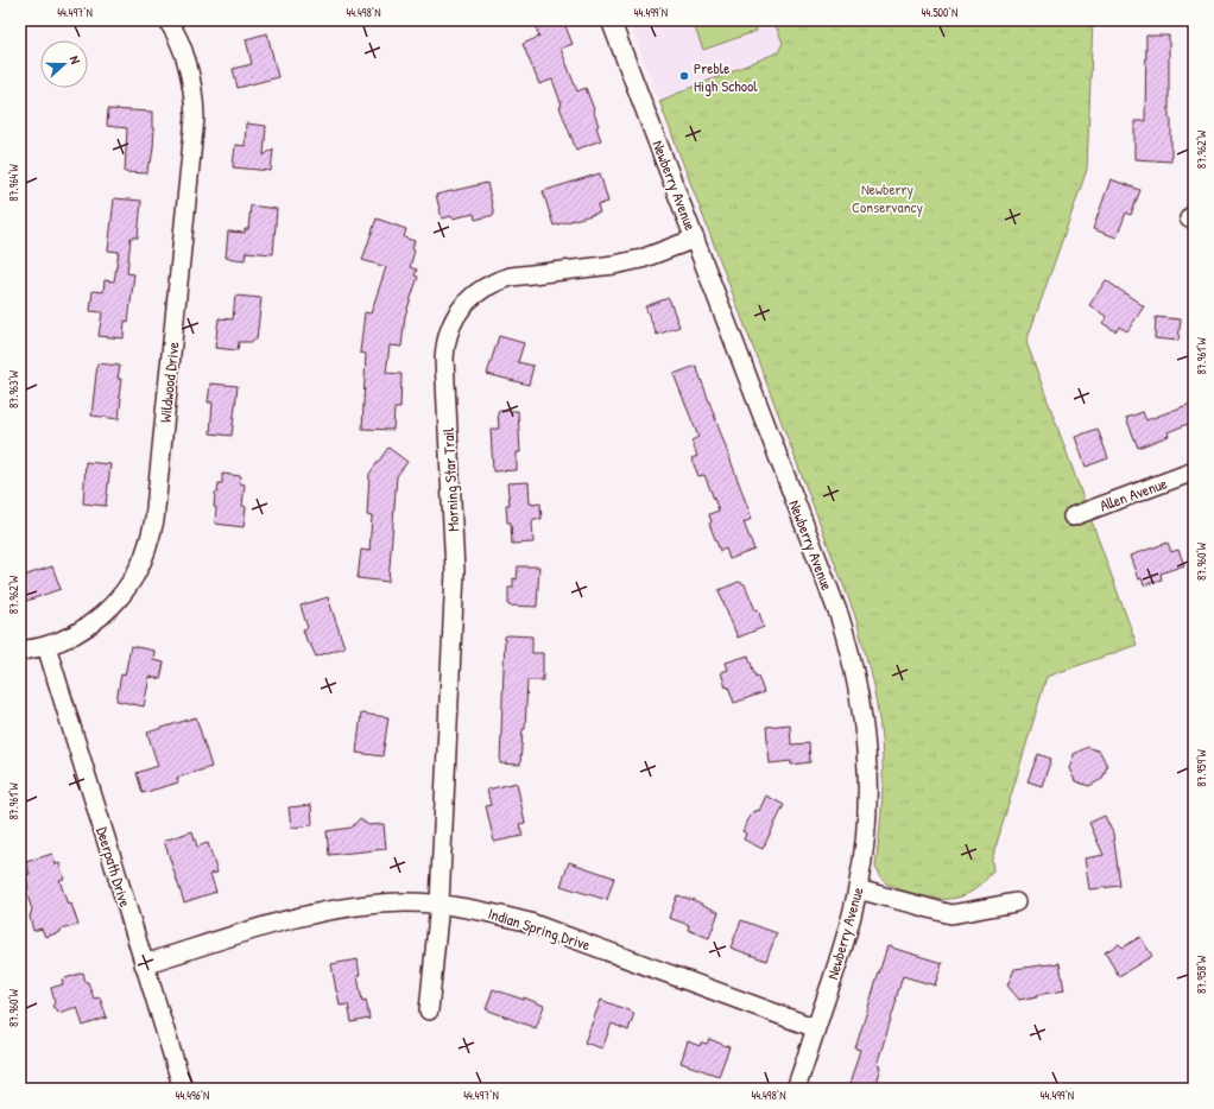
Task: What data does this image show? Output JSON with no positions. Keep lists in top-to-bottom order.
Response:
{
  "streets": {
    "street": [
      "Newberry Avenue",
      "Wildwood Drive",
      "Morning Star Trail",
      "Allen Avenue",
      "Deerpath Drive",
      "Indian Spring Drive"
    ]
  },
  "crossings": [
    ["Newberry Avenue", "Morning Star Trail"],
    ["Newberry Avenue", "Indian Spring Drive"],
    ["Wildwood Drive", "Deerpath Drive"],
    ["Morning Star Trail", "Indian Spring Drive"],
    ["Deerpath Drive", "Indian Spring Drive"]
  ],
  "parks": ["Newberry Conservancy"],
  "places": ["Preble High School"],
  "north": "right",
  "coordinates": [
    "44.497°N",
    "44.498°N",
    "44.499°N",
    "44.500°N",
    "87.962°W",
    "87.964°W",
    "87.961°W",
    "87.963°W",
    "87.960°W",
    "87.959°W",
    "87.958°W",
    "44.496°N"
  ]
}
